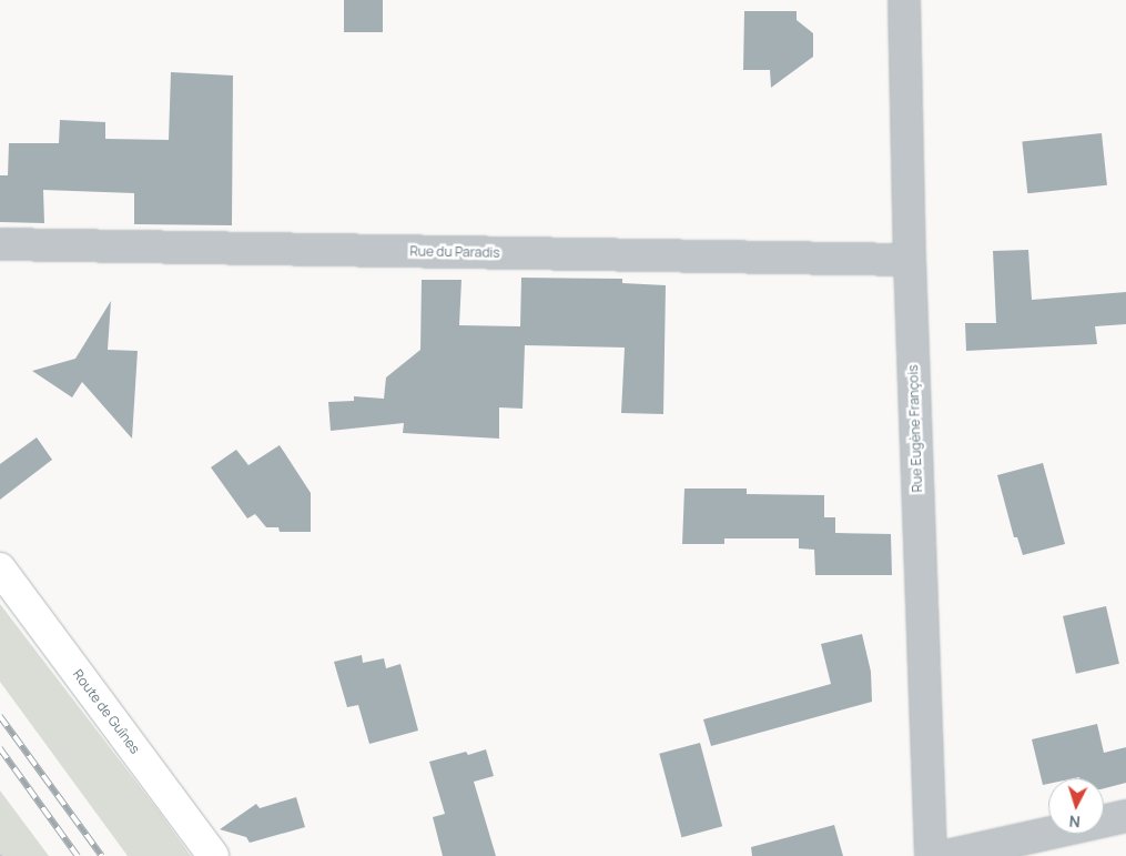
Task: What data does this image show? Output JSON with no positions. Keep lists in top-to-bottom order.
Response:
{
  "streets": {
    "main road": ["Route de Guînes"],
    "street": ["Rue du Paradis", "Rue Eugène François"]
  },
  "crossings": [
    ["Rue du Paradis", "Rue Eugène François"]
  ],
  "north": "bottom"
}
